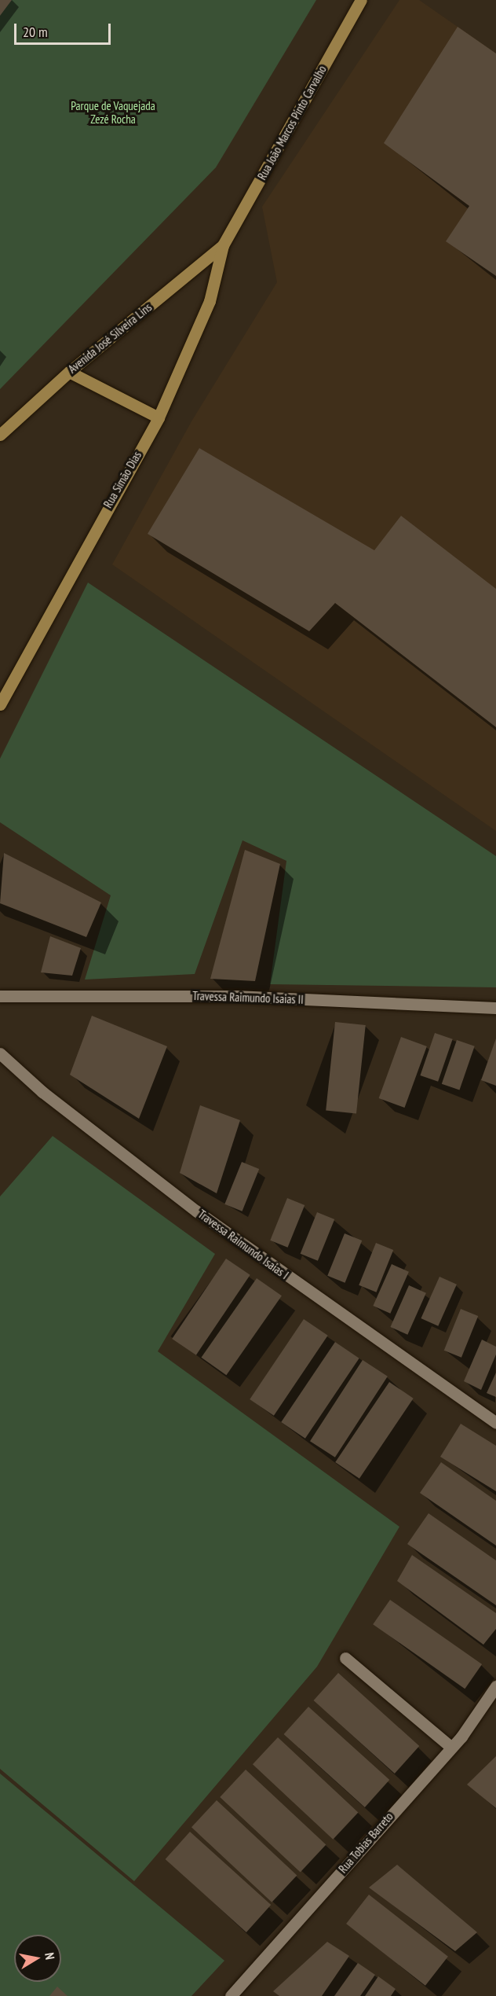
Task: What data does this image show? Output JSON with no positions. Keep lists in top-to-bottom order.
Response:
{
  "streets": {
    "street": [
      "Rua João Marcos Pinto Carvalho",
      "Avenida José Silveira Lins",
      "Rua Simão Dias",
      "Travessa Raimundo Isaias II",
      "Travessa Raimundo Isaias I",
      "Rua Tobias Barreto"
    ]
  },
  "crossings": [
    ["Rua João Marcos Pinto Carvalho", "Avenida José Silveira Lins"],
    ["Rua João Marcos Pinto Carvalho", "Rua Simão Dias"],
    ["Avenida José Silveira Lins", "Rua Simão Dias"]
  ],
  "parks": ["Parque de Vaquejada Zezé Rocha"],
  "scale_bar": "20 m",
  "north": "right"
}
